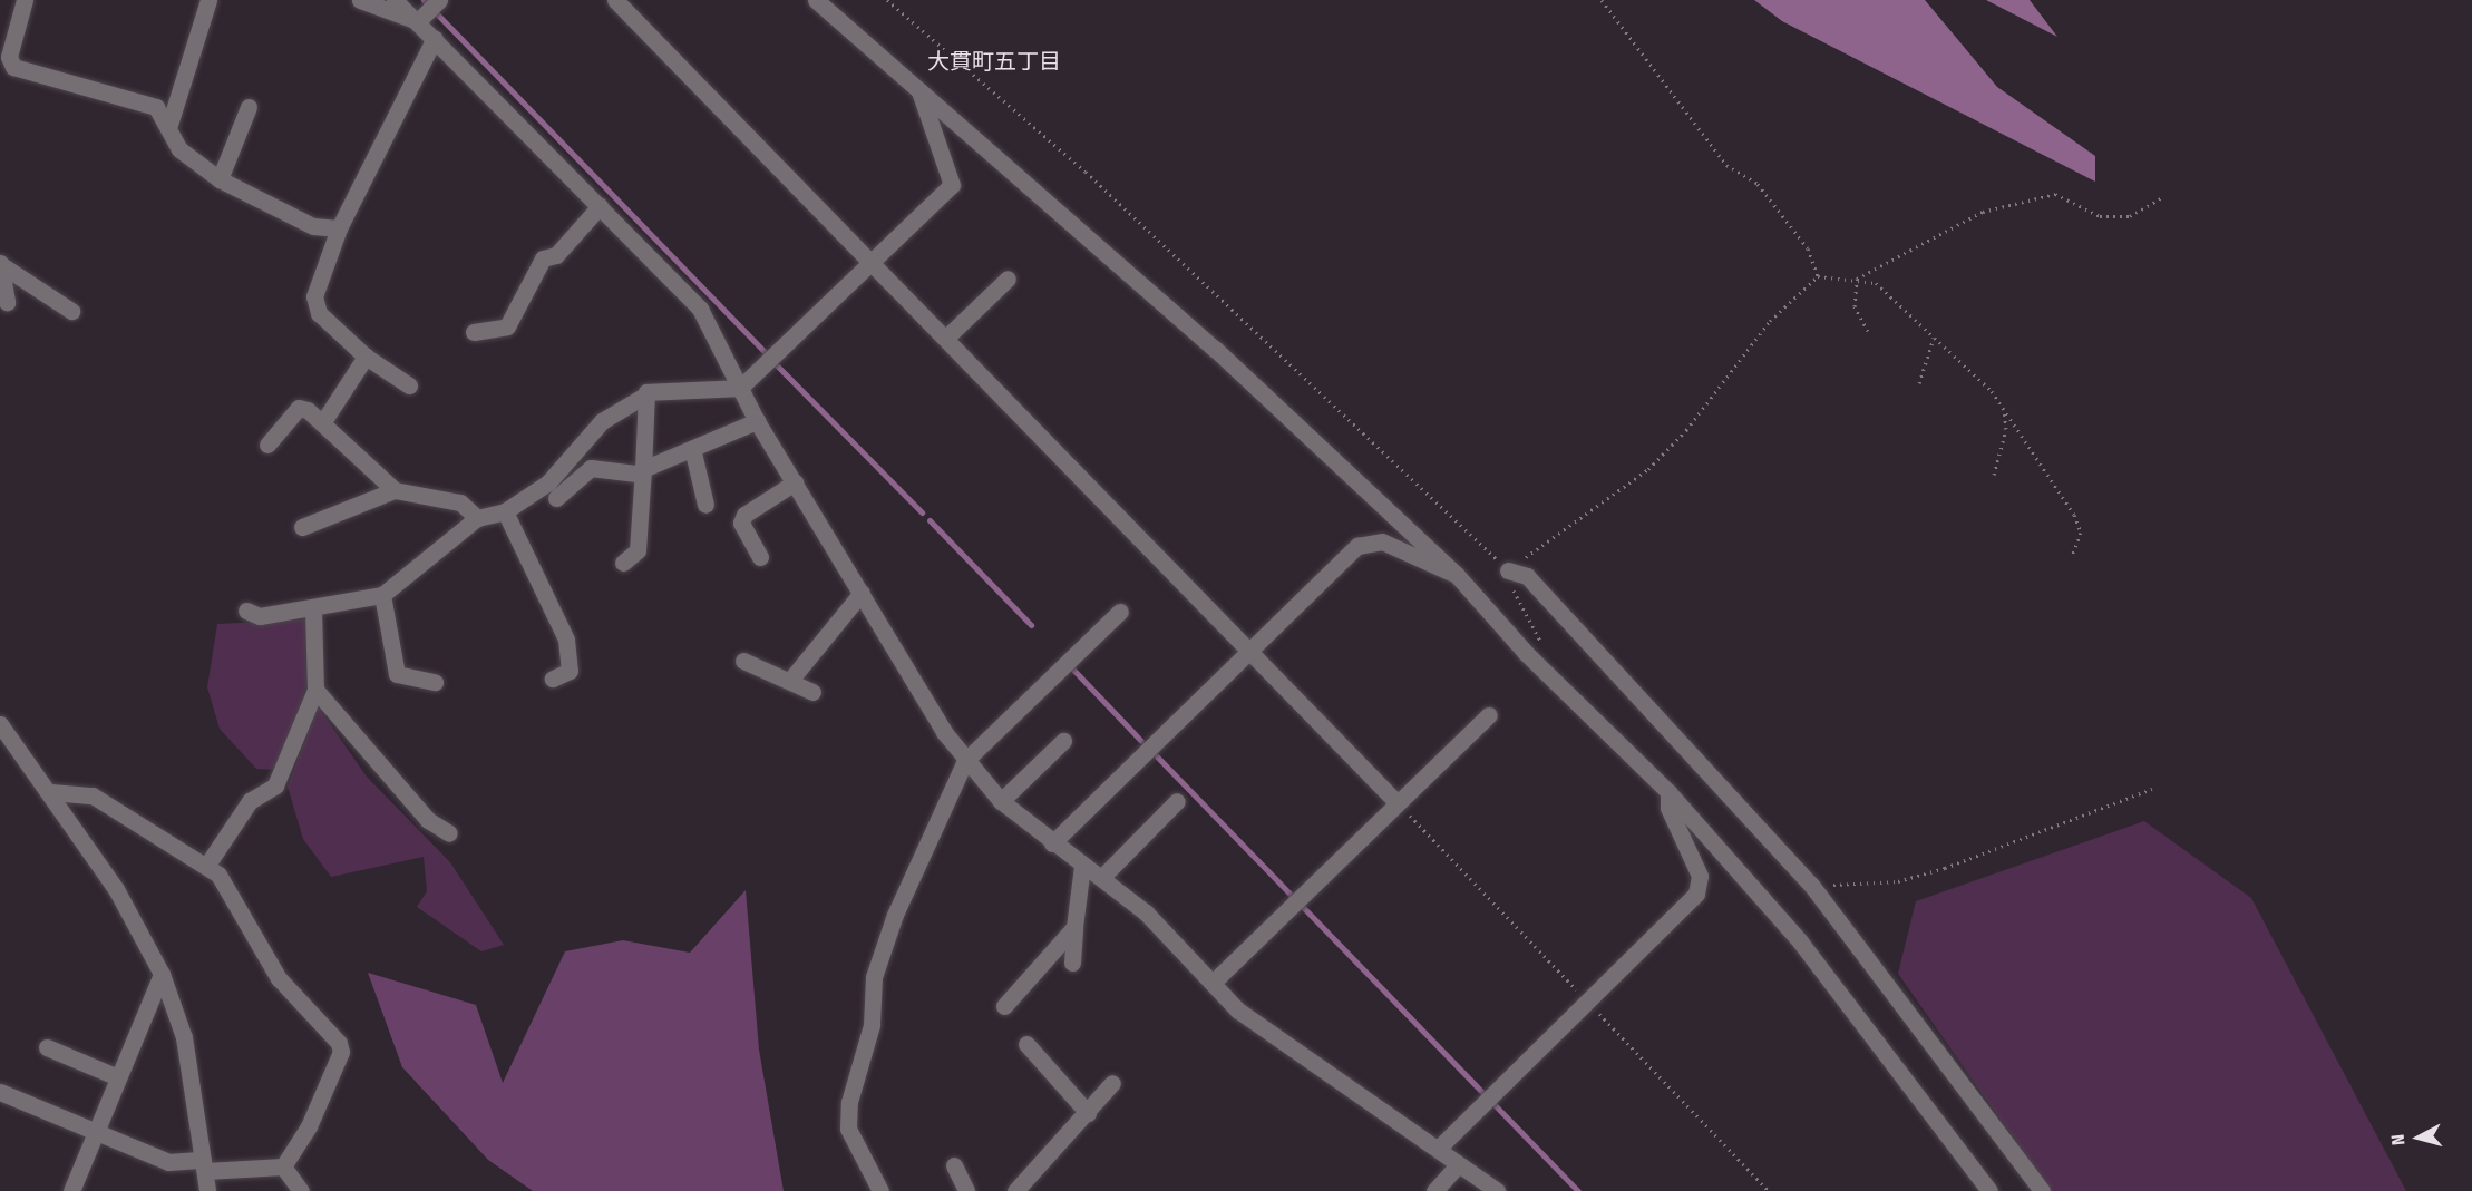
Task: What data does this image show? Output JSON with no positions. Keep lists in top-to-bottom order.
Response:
{
  "districts": ["大貫町五丁目"],
  "north": "left"
}
